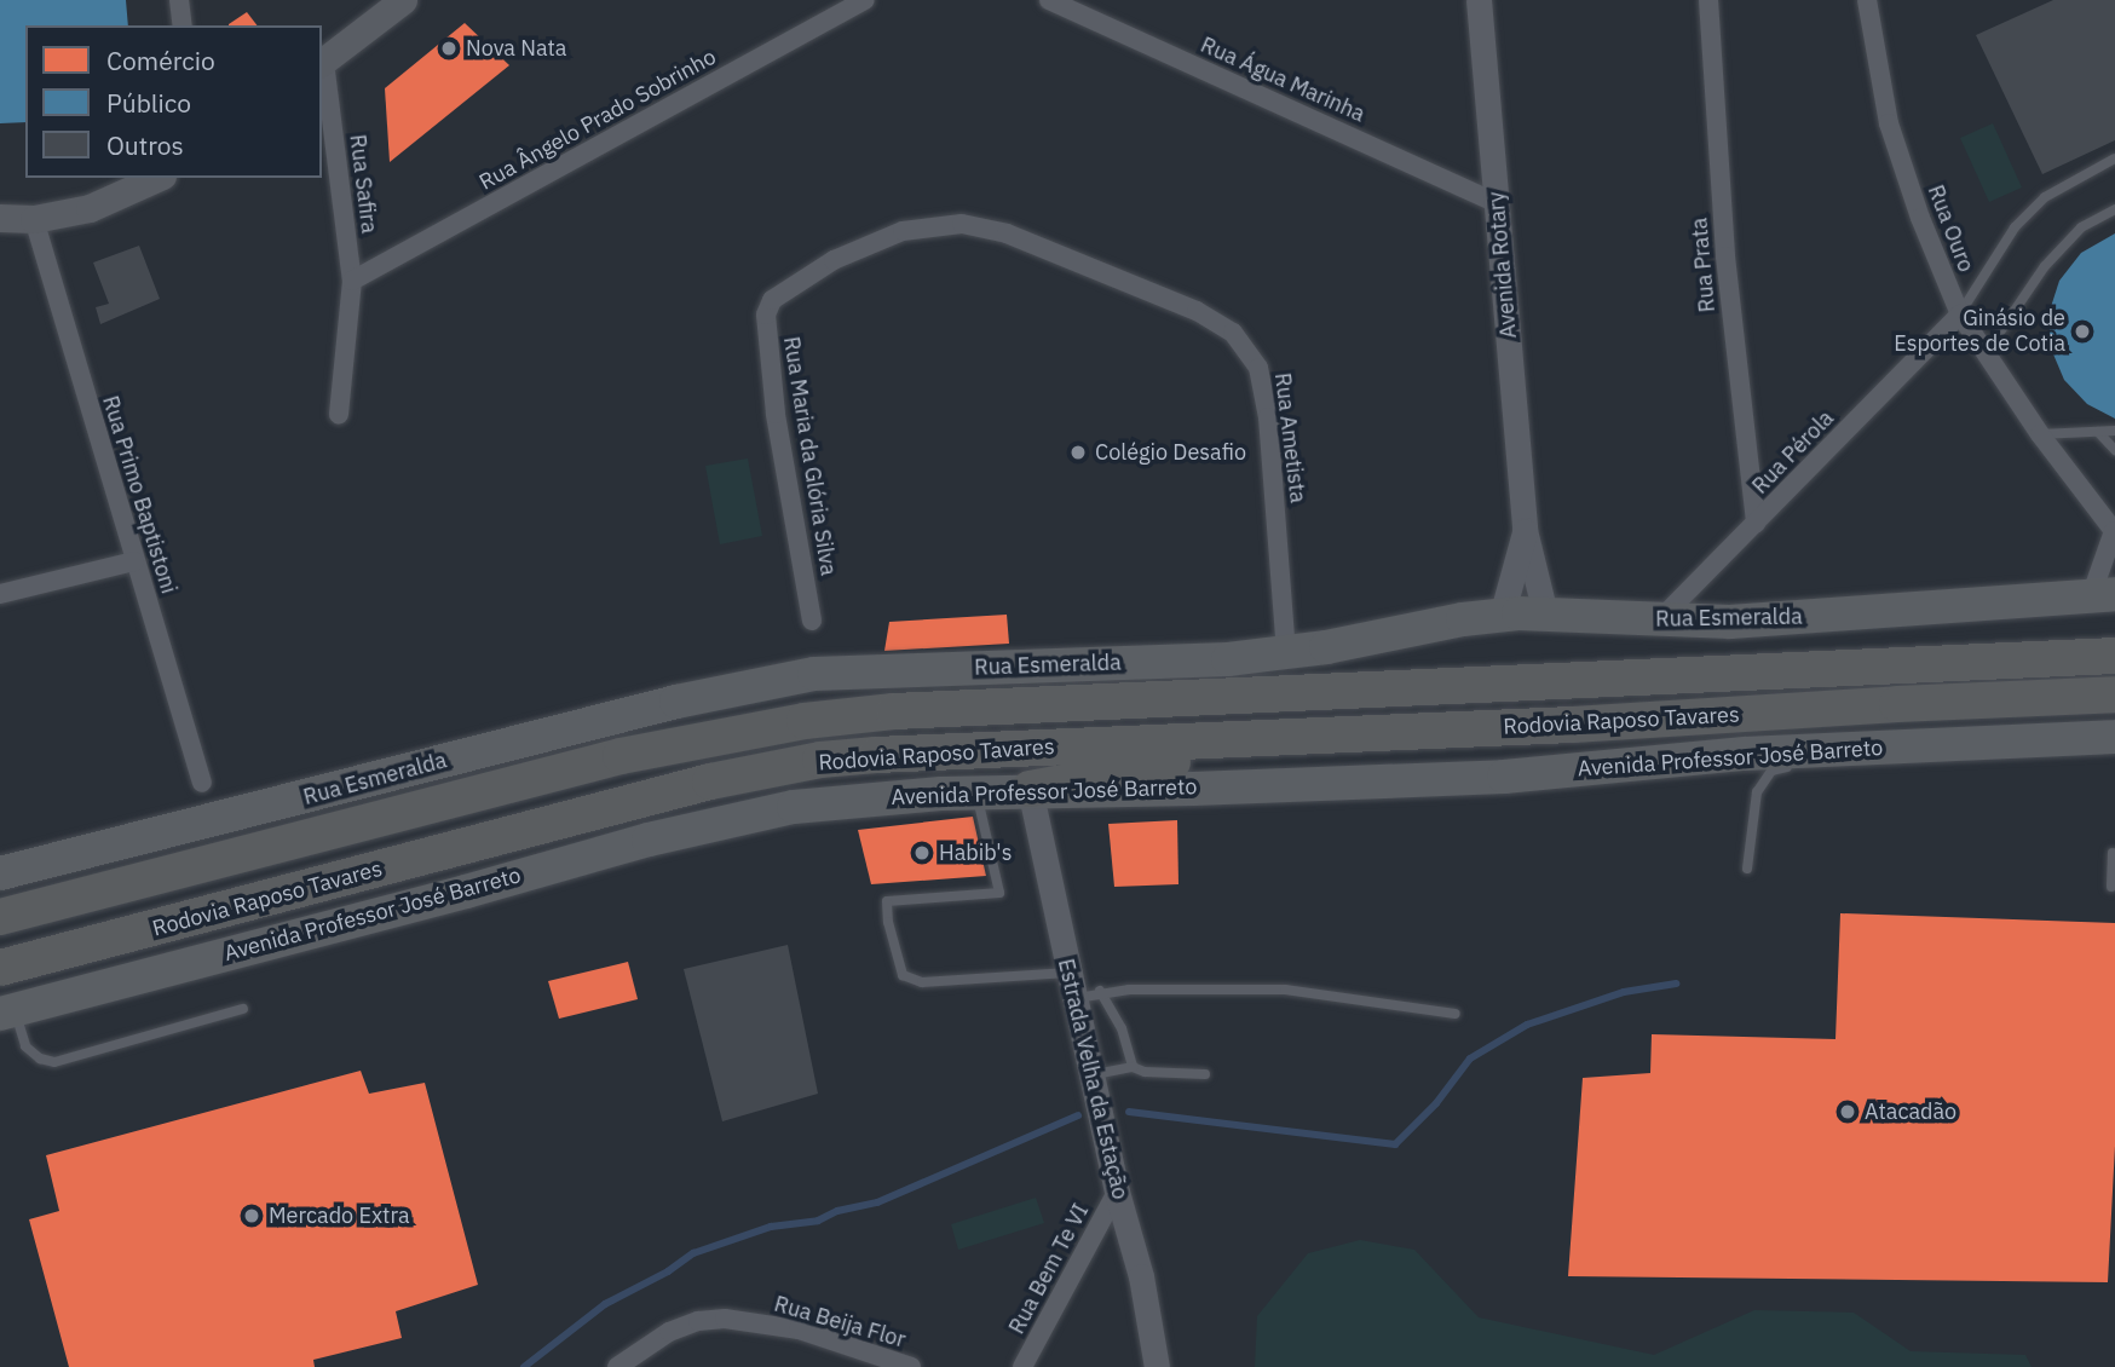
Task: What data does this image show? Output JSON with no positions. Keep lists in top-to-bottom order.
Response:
{
  "streets": {
    "highway": ["Rua Esmeralda", "Rodovia Raposo Tavares", "Avenida Professor José Barreto"],
    "street": [
      "Rua Água Marinha",
      "Rua Ângelo Prado Sobrinho",
      "Rua Safira",
      "Rua Ouro",
      "Avenida Rotary",
      "Rua Prata",
      "Rua Ametista",
      "Rua Pérola",
      "Rua Maria da Glória Silva",
      "Rua Primo Baptistoni",
      "Estrada Velha da Estação",
      "Rua Bem Te VI",
      "Rua Beija Flor"
    ]
  },
  "crossings": [
    ["Rua Água Marinha", "Avenida Rotary"],
    ["Rua Ângelo Prado Sobrinho", "Rua Safira"],
    ["Rua Ouro", "Rua Pérola"],
    ["Rua Ouro", "Rua Esmeralda"],
    ["Avenida Rotary", "Rua Esmeralda"],
    ["Rua Prata", "Rua Pérola"],
    ["Rua Ametista", "Rua Maria da Glória Silva"],
    ["Rua Ametista", "Rua Esmeralda"],
    ["Rua Pérola", "Rua Esmeralda"],
    ["Avenida Professor José Barreto", "Estrada Velha da Estação"],
    ["Estrada Velha da Estação", "Rua Bem Te VI"]
  ],
  "places": [
    "Nova Nata",
    "Ginásio de Esportes de Cotia",
    "Colégio Desafio",
    "Habib's",
    "Atacadão",
    "Mercado Extra"
  ],
  "legend": ["Comércio", "Público", "Outros"]
}
